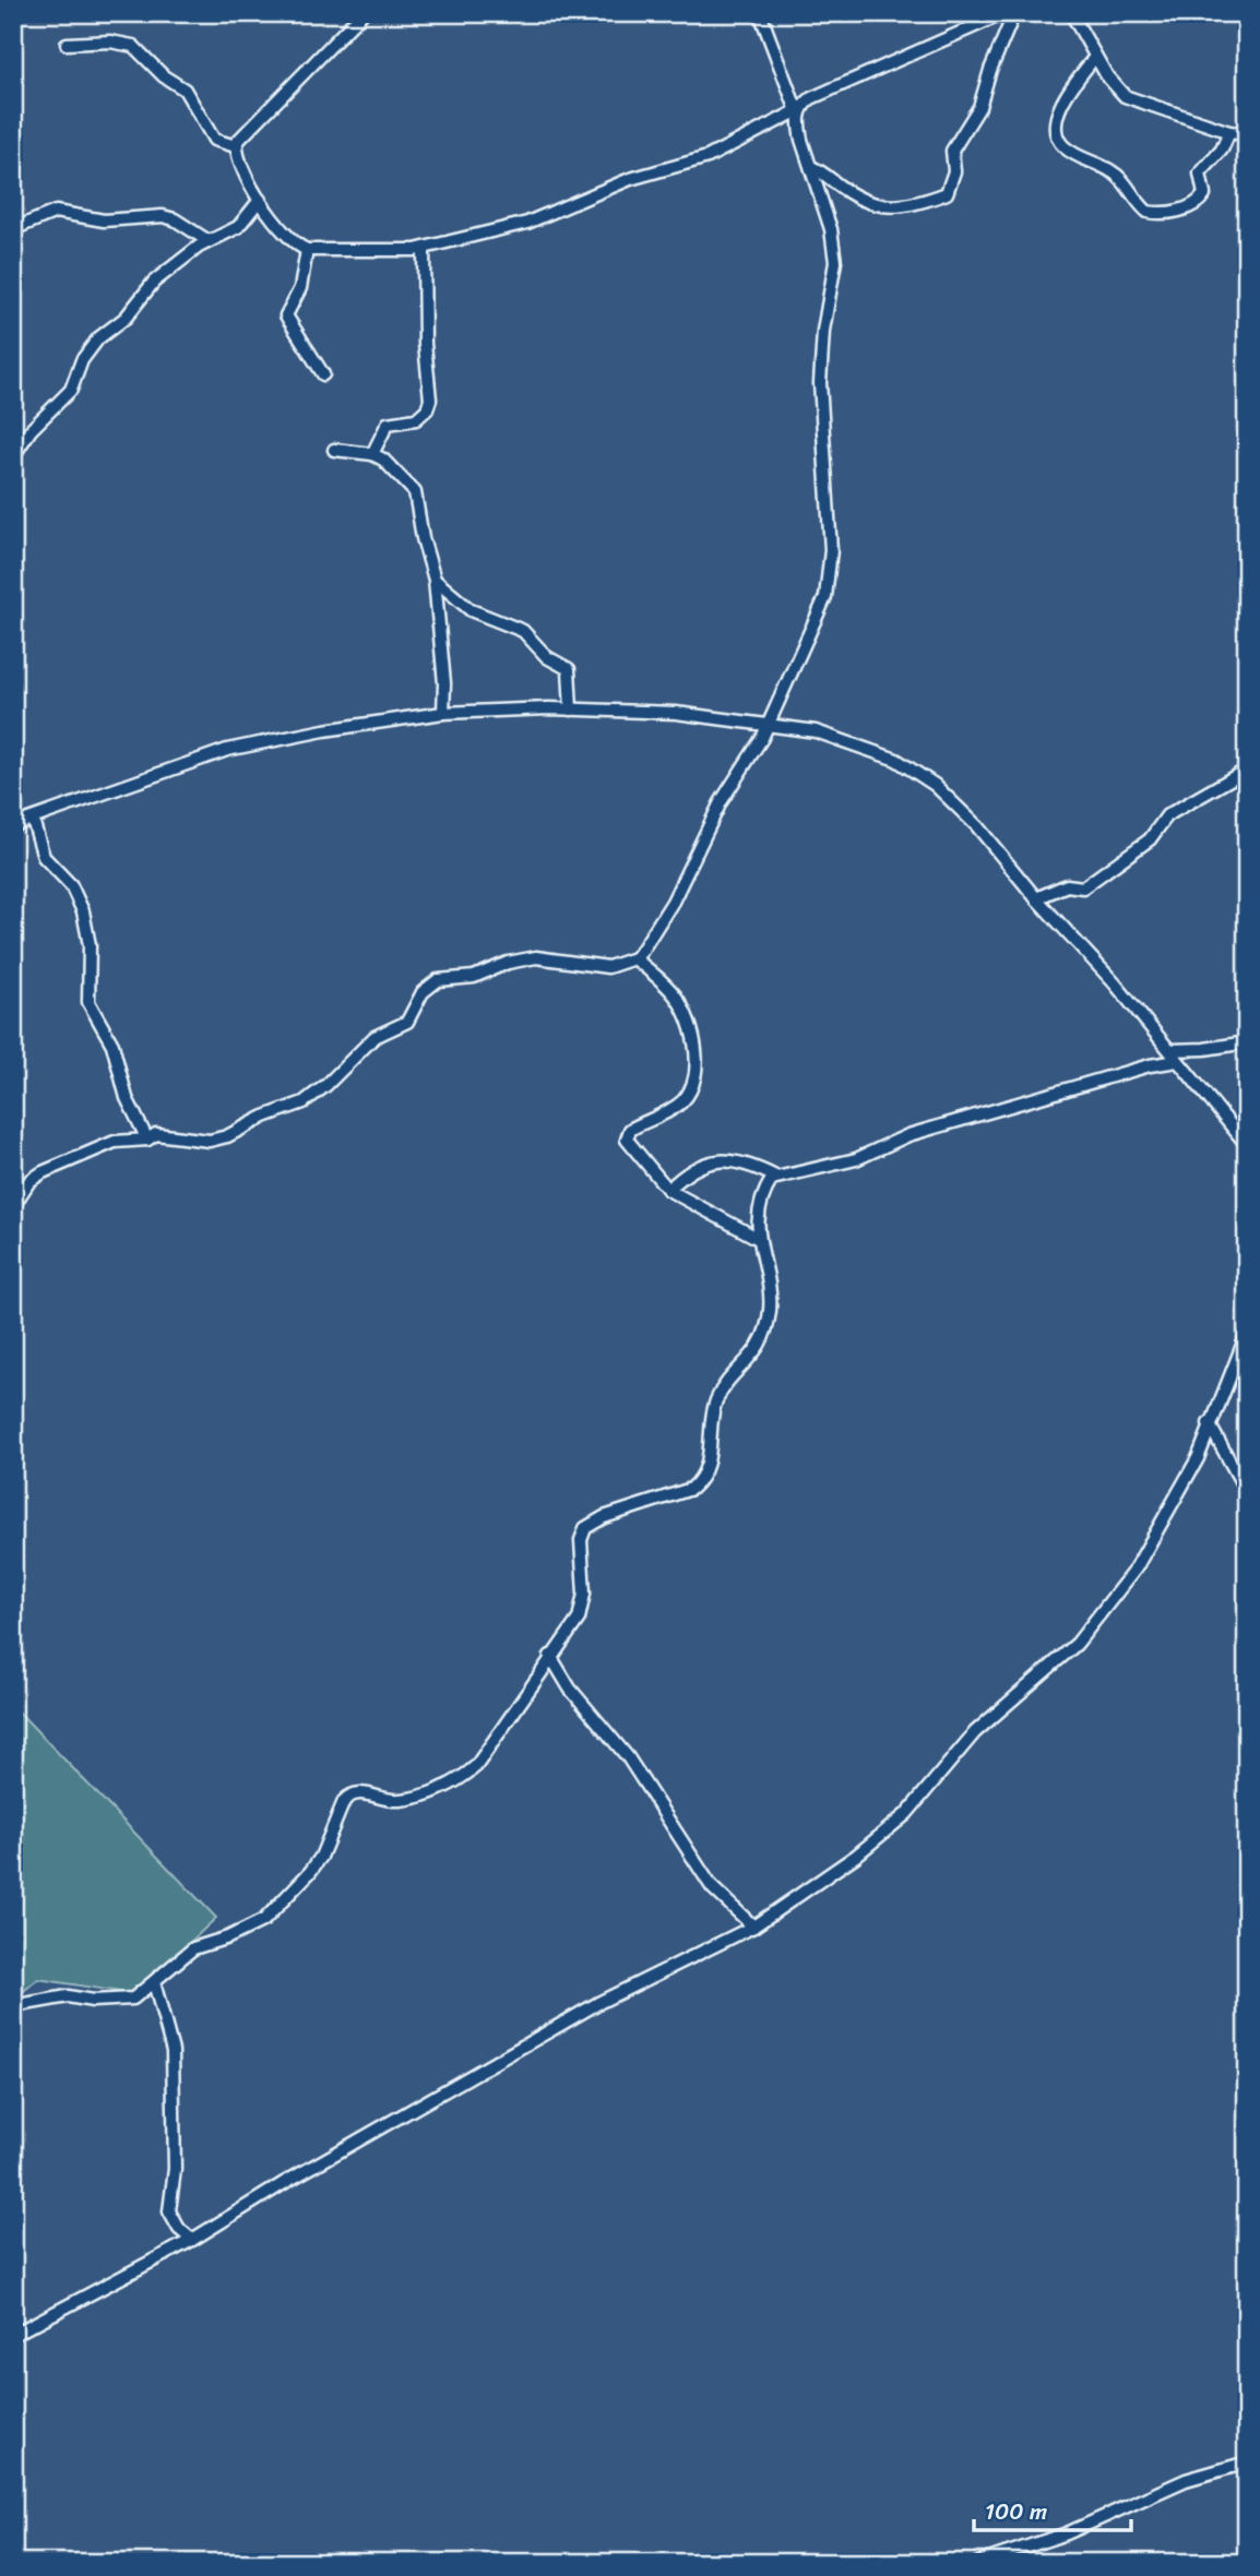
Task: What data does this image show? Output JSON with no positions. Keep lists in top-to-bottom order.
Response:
{
  "scale_bar": "100 m"
}
